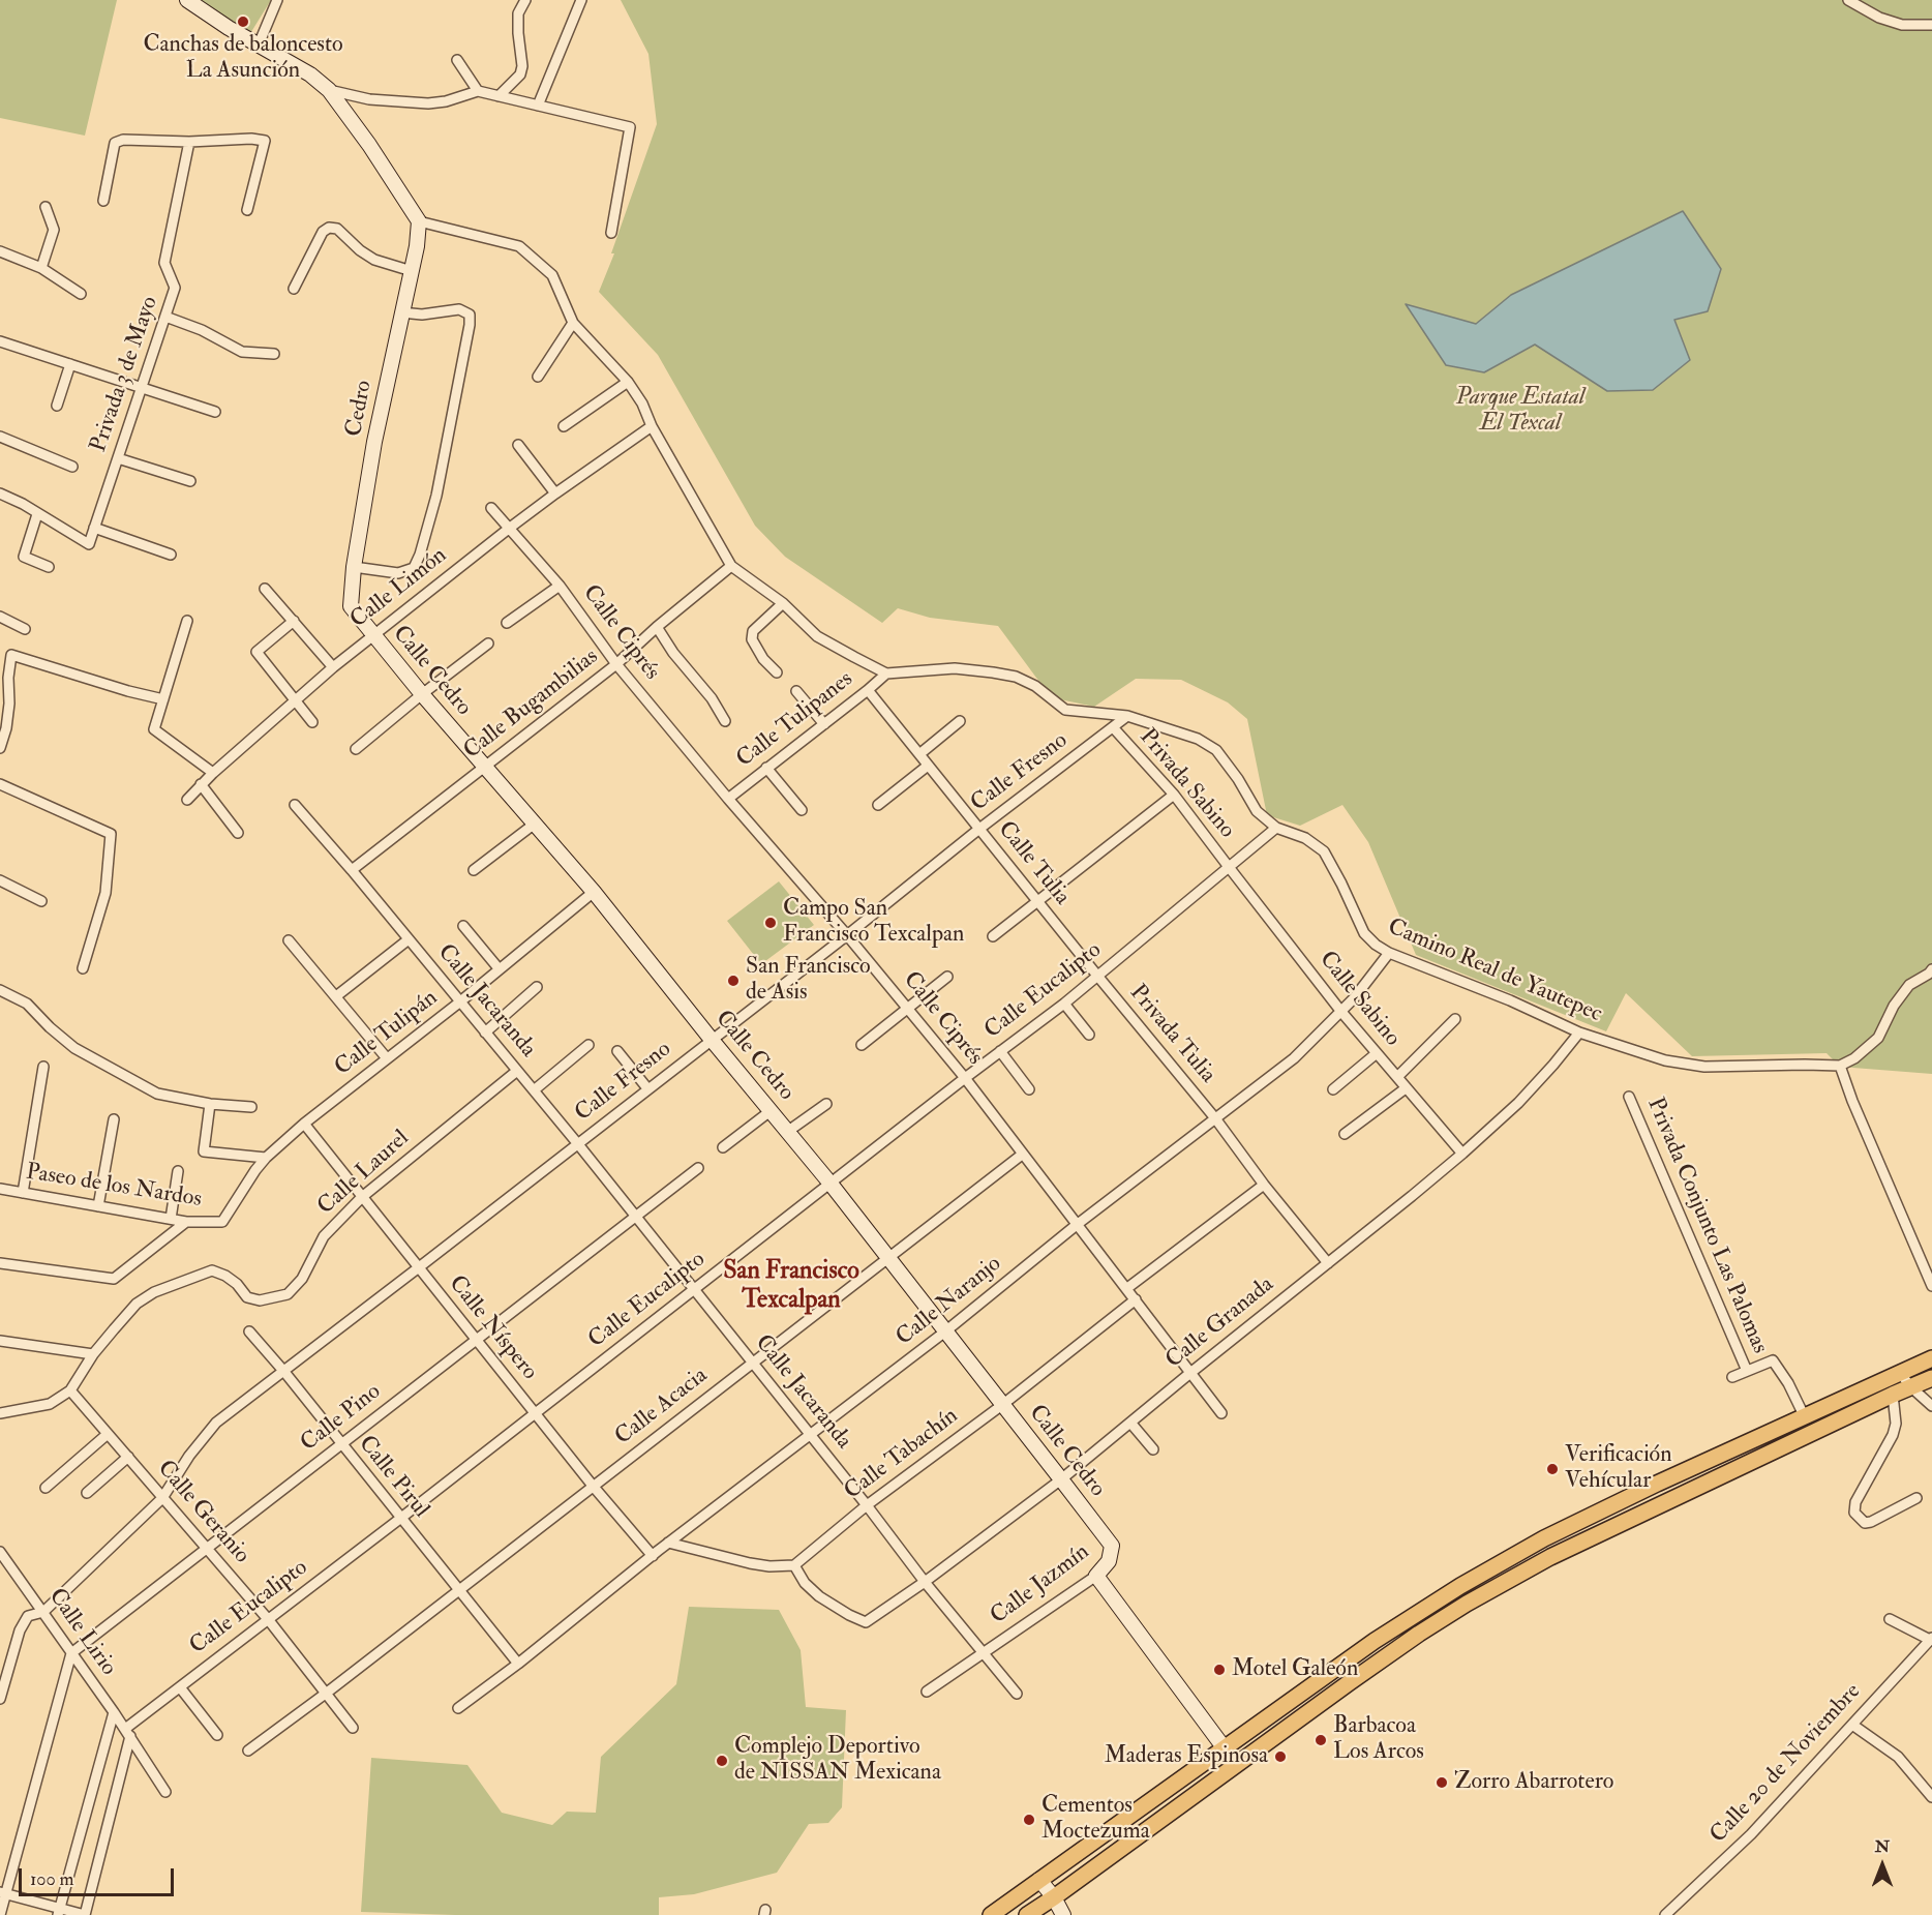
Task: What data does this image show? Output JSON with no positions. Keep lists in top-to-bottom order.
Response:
{
  "streets": {
    "street": [
      "Privada 3 de Mayo",
      "Cedro",
      "Calle Limón",
      "Calle Ciprés",
      "Calle Cedro",
      "Calle Bugambilias",
      "Calle Tulipanes",
      "Calle Fresno",
      "Privada Sabino",
      "Calle Tulia",
      "Camino Real de Yautepec",
      "Calle Eucalipto",
      "Calle Sabino",
      "Calle Jacaranda",
      "Calle Tulipán",
      "Privada Tulia",
      "Calle Laurel",
      "Paseo de los Nardos",
      "Privada Conjunto Las Palomas",
      "Calle Naranjo",
      "Calle Granada",
      "Calle Níspero",
      "Calle Acacia",
      "Calle Pino",
      "Calle Tabachín",
      "Calle Pirul",
      "Calle Geranio",
      "Calle Jazmín",
      "Calle Lirio",
      "Calle 20 de Noviembre"
    ]
  },
  "crossings": [
    ["Cedro", "Calle Cedro"],
    ["Calle Limón", "Calle Ciprés"],
    ["Calle Limón", "Calle Cedro"],
    ["Calle Ciprés", "Calle Bugambilias"],
    ["Calle Ciprés", "Calle Tulipanes"],
    ["Calle Ciprés", "Calle Fresno"],
    ["Calle Ciprés", "Calle Eucalipto"],
    ["Calle Ciprés", "Calle Naranjo"],
    ["Calle Ciprés", "Calle Granada"],
    ["Calle Ciprés", "Calle Acacia"],
    ["Calle Ciprés", "Calle Tabachín"],
    ["Calle Cedro", "Calle Bugambilias"],
    ["Calle Cedro", "Calle Fresno"],
    ["Calle Cedro", "Calle Eucalipto"],
    ["Calle Cedro", "Calle Tulipán"],
    ["Calle Cedro", "Calle Naranjo"],
    ["Calle Cedro", "Calle Granada"],
    ["Calle Cedro", "Calle Acacia"],
    ["Calle Cedro", "Calle Tabachín"],
    ["Calle Cedro", "Calle Jazmín"],
    ["Calle Bugambilias", "Calle Jacaranda"],
    ["Calle Tulipanes", "Calle Tulia"],
    ["Calle Tulipanes", "Camino Real de Yautepec"],
    ["Calle Fresno", "Privada Sabino"],
    ["Calle Fresno", "Calle Tulia"],
    ["Calle Fresno", "Camino Real de Yautepec"],
    ["Calle Fresno", "Calle Jacaranda"],
    ["Calle Fresno", "Calle Níspero"],
    ["Calle Fresno", "Calle Pirul"],
    ["Calle Fresno", "Calle Geranio"],
    ["Calle Fresno", "Calle Lirio"],
    ["Privada Sabino", "Calle Eucalipto"],
    ["Privada Sabino", "Calle Sabino"],
    ["Calle Tulia", "Calle Eucalipto"],
    ["Calle Tulia", "Privada Tulia"],
    ["Camino Real de Yautepec", "Calle Eucalipto"],
    ["Camino Real de Yautepec", "Calle Naranjo"],
    ["Camino Real de Yautepec", "Calle Granada"],
    ["Calle Eucalipto", "Calle Sabino"],
    ["Calle Eucalipto", "Calle Jacaranda"],
    ["Calle Eucalipto", "Privada Tulia"],
    ["Calle Eucalipto", "Calle Níspero"],
    ["Calle Eucalipto", "Calle Pirul"],
    ["Calle Eucalipto", "Calle Geranio"],
    ["Calle Eucalipto", "Calle Lirio"],
    ["Calle Sabino", "Calle Naranjo"],
    ["Calle Sabino", "Calle Granada"],
    ["Calle Jacaranda", "Calle Tulipán"],
    ["Calle Jacaranda", "Calle Laurel"],
    ["Calle Jacaranda", "Calle Naranjo"],
    ["Calle Jacaranda", "Calle Granada"],
    ["Calle Jacaranda", "Calle Acacia"],
    ["Calle Jacaranda", "Calle Pino"],
    ["Calle Jacaranda", "Calle Tabachín"],
    ["Calle Jacaranda", "Calle Jazmín"],
    ["Calle Tulipán", "Paseo de los Nardos"],
    ["Calle Tulipán", "Calle Níspero"],
    ["Privada Tulia", "Calle Naranjo"],
    ["Calle Laurel", "Calle Níspero"],
    ["Calle Naranjo", "Calle Níspero"],
    ["Calle Naranjo", "Calle Pirul"],
    ["Calle Granada", "Calle Tabachín"],
    ["Calle Níspero", "Calle Acacia"],
    ["Calle Níspero", "Calle Pino"],
    ["Calle Acacia", "Calle Pirul"],
    ["Calle Acacia", "Calle Geranio"],
    ["Calle Pino", "Calle Pirul"],
    ["Calle Pino", "Calle Geranio"],
    ["Calle Pino", "Calle Lirio"]
  ],
  "districts": ["San Francisco Texcalpan"],
  "parks": ["Parque Estatal El Texcal"],
  "places": [
    "Canchas de baloncesto La Asunción",
    "Campo San Francisco Texcalpan",
    "San Francisco de Asis",
    "Verificación Vehícular",
    "Motel Galeón",
    "Barbacoa Los Arcos",
    "Maderas Espinosa",
    "Complejo Deportivo de NISSAN Mexicana",
    "Zorro Abarrotero",
    "Cementos Moctezuma"
  ],
  "scale_bar": "100 m",
  "north": "top"
}
